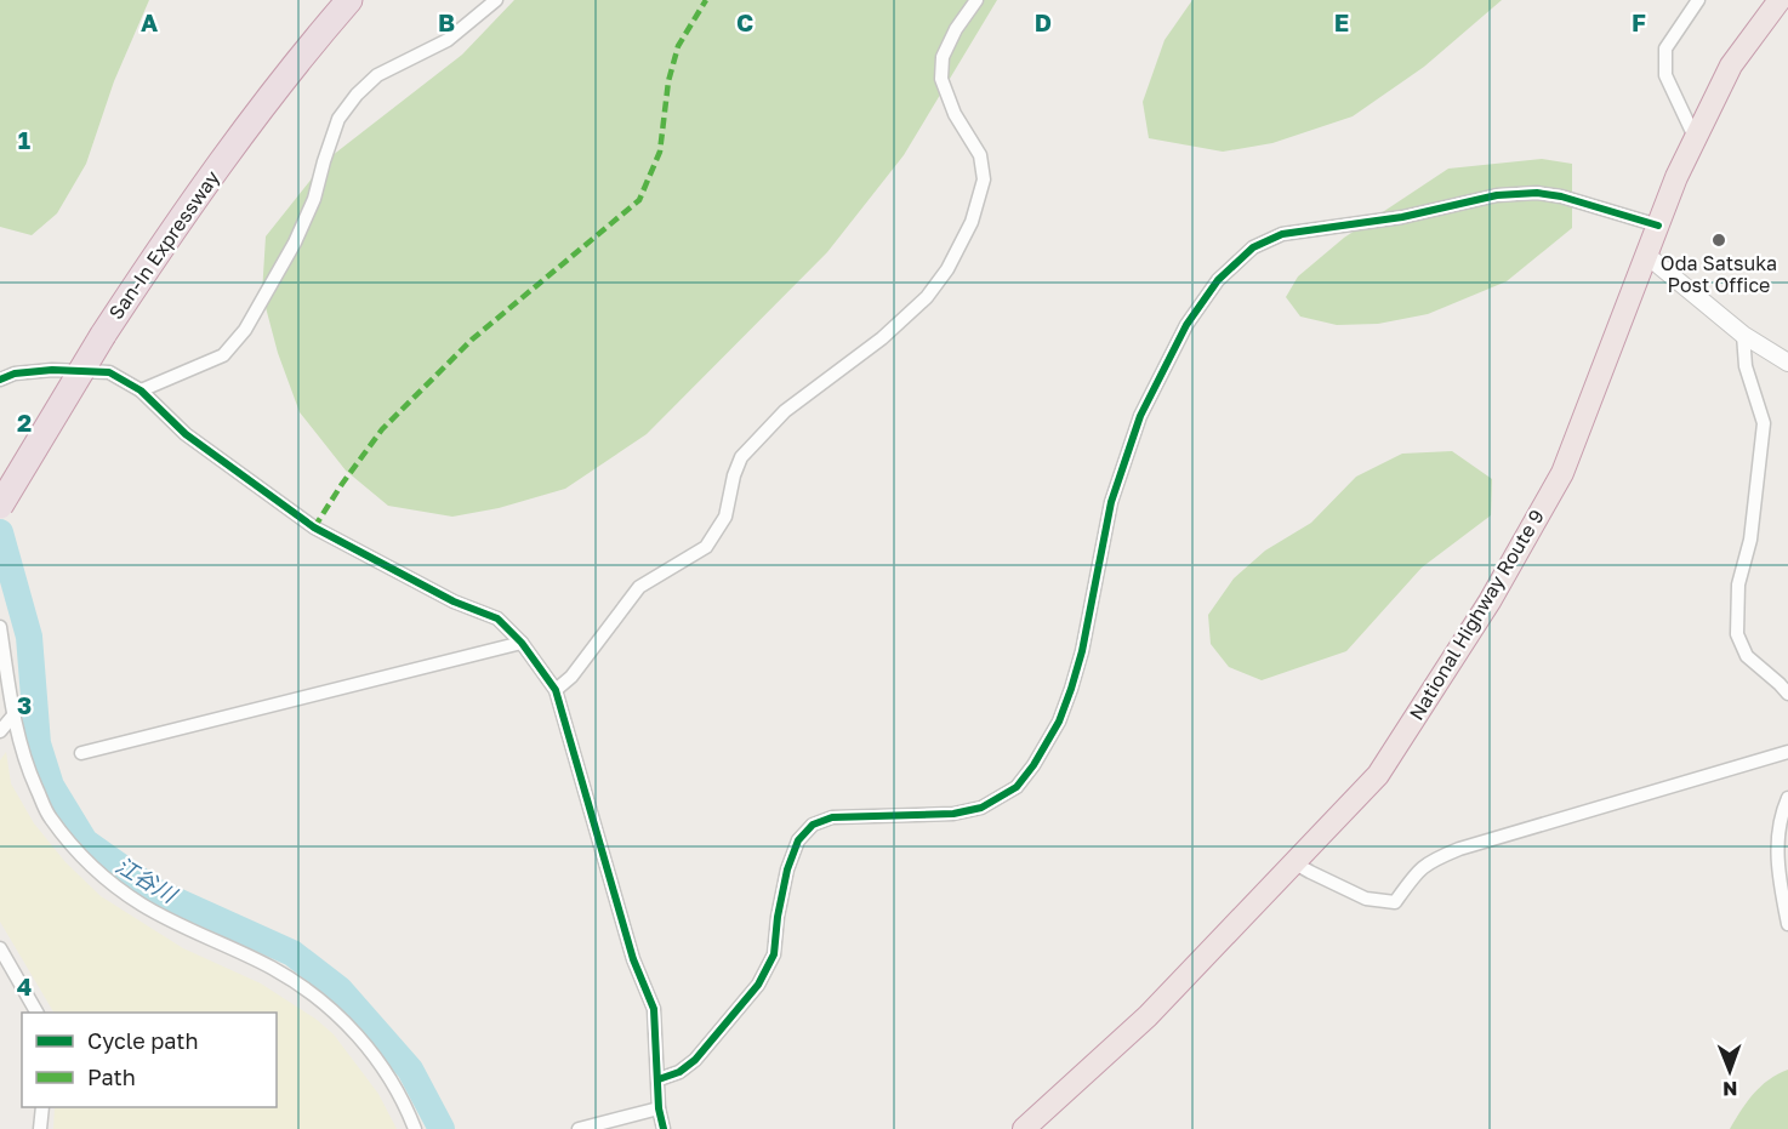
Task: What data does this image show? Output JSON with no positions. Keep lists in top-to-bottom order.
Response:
{
  "streets": {
    "highway": ["San-In Expressway", "National Highway Route 9"]
  },
  "water": ["江谷川"],
  "places": ["Oda Satsuka Post Office"],
  "legend": ["Cycle path", "Path"],
  "north": "bottom",
  "grid": {
    "columns": [
      "A",
      "B",
      "C",
      "D",
      "E",
      "F"
    ],
    "rows": [
      "1",
      "2",
      "3",
      "4"
    ]
  }
}
